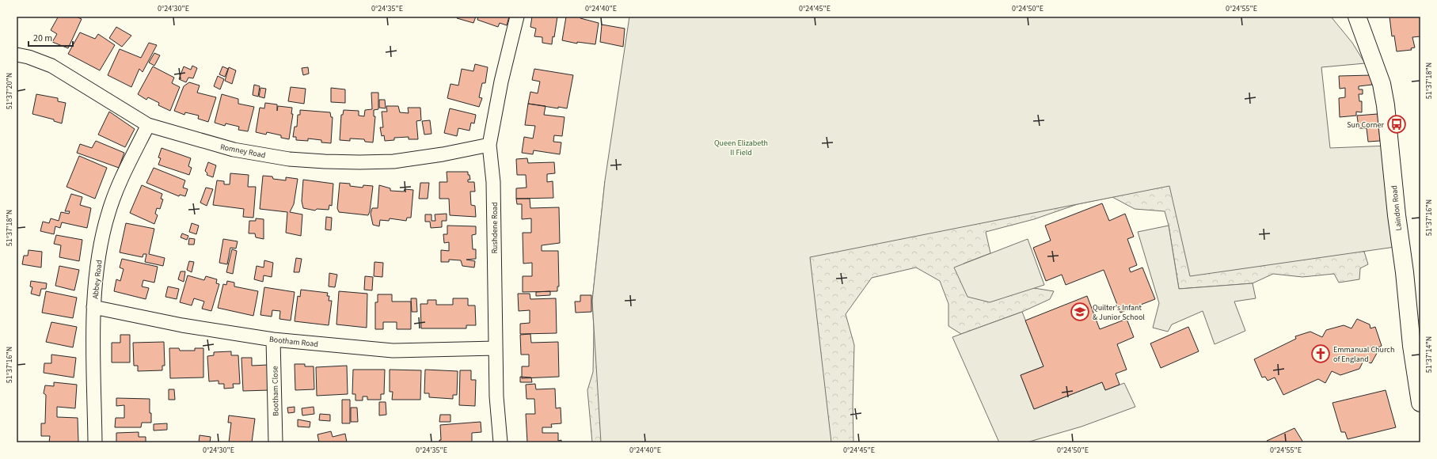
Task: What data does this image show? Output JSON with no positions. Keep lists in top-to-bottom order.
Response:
{
  "streets": {
    "main road": ["Laindon Road"],
    "street": [
      "Romney Road",
      "Rushdene Road",
      "Abbey Road",
      "Bootham Road",
      "Bootham Close"
    ]
  },
  "crossings": [
    ["Romney Road", "Rushdene Road"],
    ["Romney Road", "Abbey Road"],
    ["Rushdene Road", "Bootham Road"],
    ["Abbey Road", "Bootham Road"],
    ["Bootham Road", "Bootham Close"]
  ],
  "parks": ["Queen Elizabeth II Field"],
  "places": {
    "bus stop": ["Sun Corner"],
    "school or university": ["Quilter's Infant & Junior School"],
    "church": ["Emmanual Church of England"]
  },
  "scale_bar": "20 m",
  "coordinates": [
    "0°24'30\"E",
    "0°24'35\"E",
    "0°24'40\"E",
    "0°24'45\"E",
    "0°24'50\"E",
    "0°24'55\"E",
    "51°37'18\"N",
    "51°37'20\"N",
    "51°37'16\"N",
    "51°37'14\"N"
  ]
}
